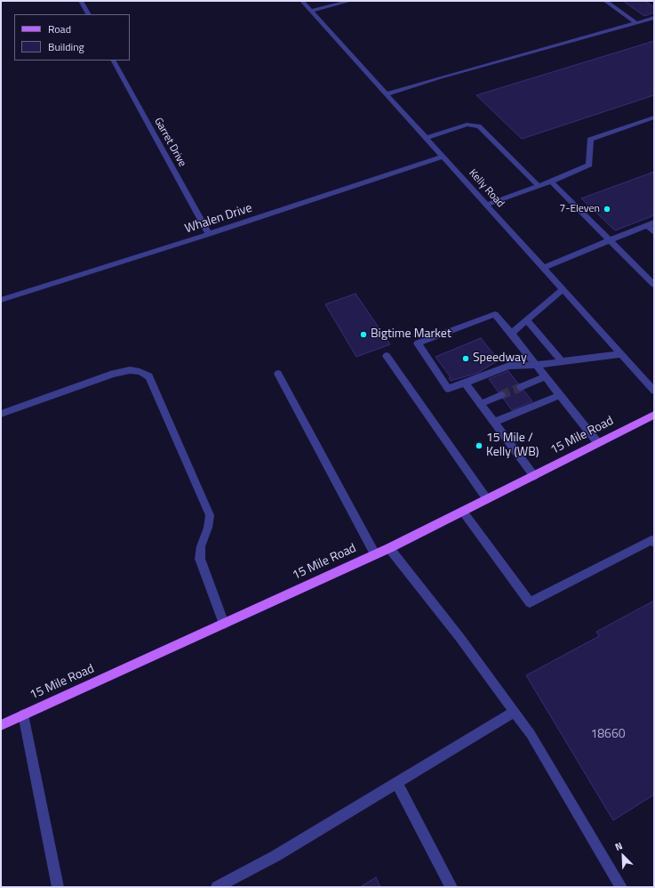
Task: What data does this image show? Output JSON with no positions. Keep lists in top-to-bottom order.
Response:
{
  "streets": {
    "main road": ["15 Mile Road"],
    "street": ["Garret Drive", "Kelly Road", "Whalen Drive"]
  },
  "crossings": [
    ["Garret Drive", "Whalen Drive"],
    ["Kelly Road", "Whalen Drive"]
  ],
  "places": [
    "7-Eleven",
    "Bigtime Market",
    "Speedway",
    "15 Mile / Kelly (WB)"
  ],
  "house_numbers": ["18660"],
  "legend": ["Road", "Building"],
  "north": "top left"
}
